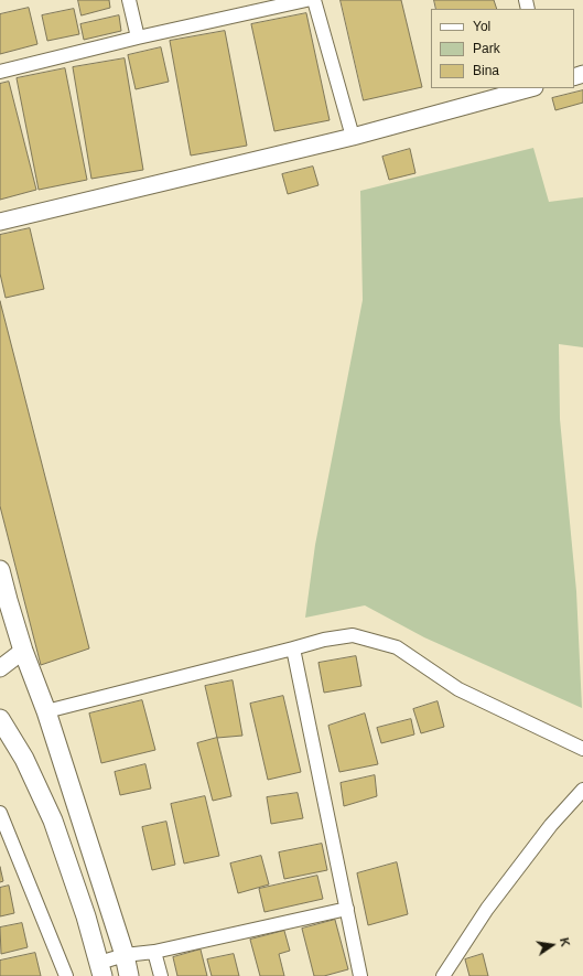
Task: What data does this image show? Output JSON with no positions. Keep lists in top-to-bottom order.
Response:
{
  "legend": ["Yol", "Park", "Bina"],
  "north": "right"
}
